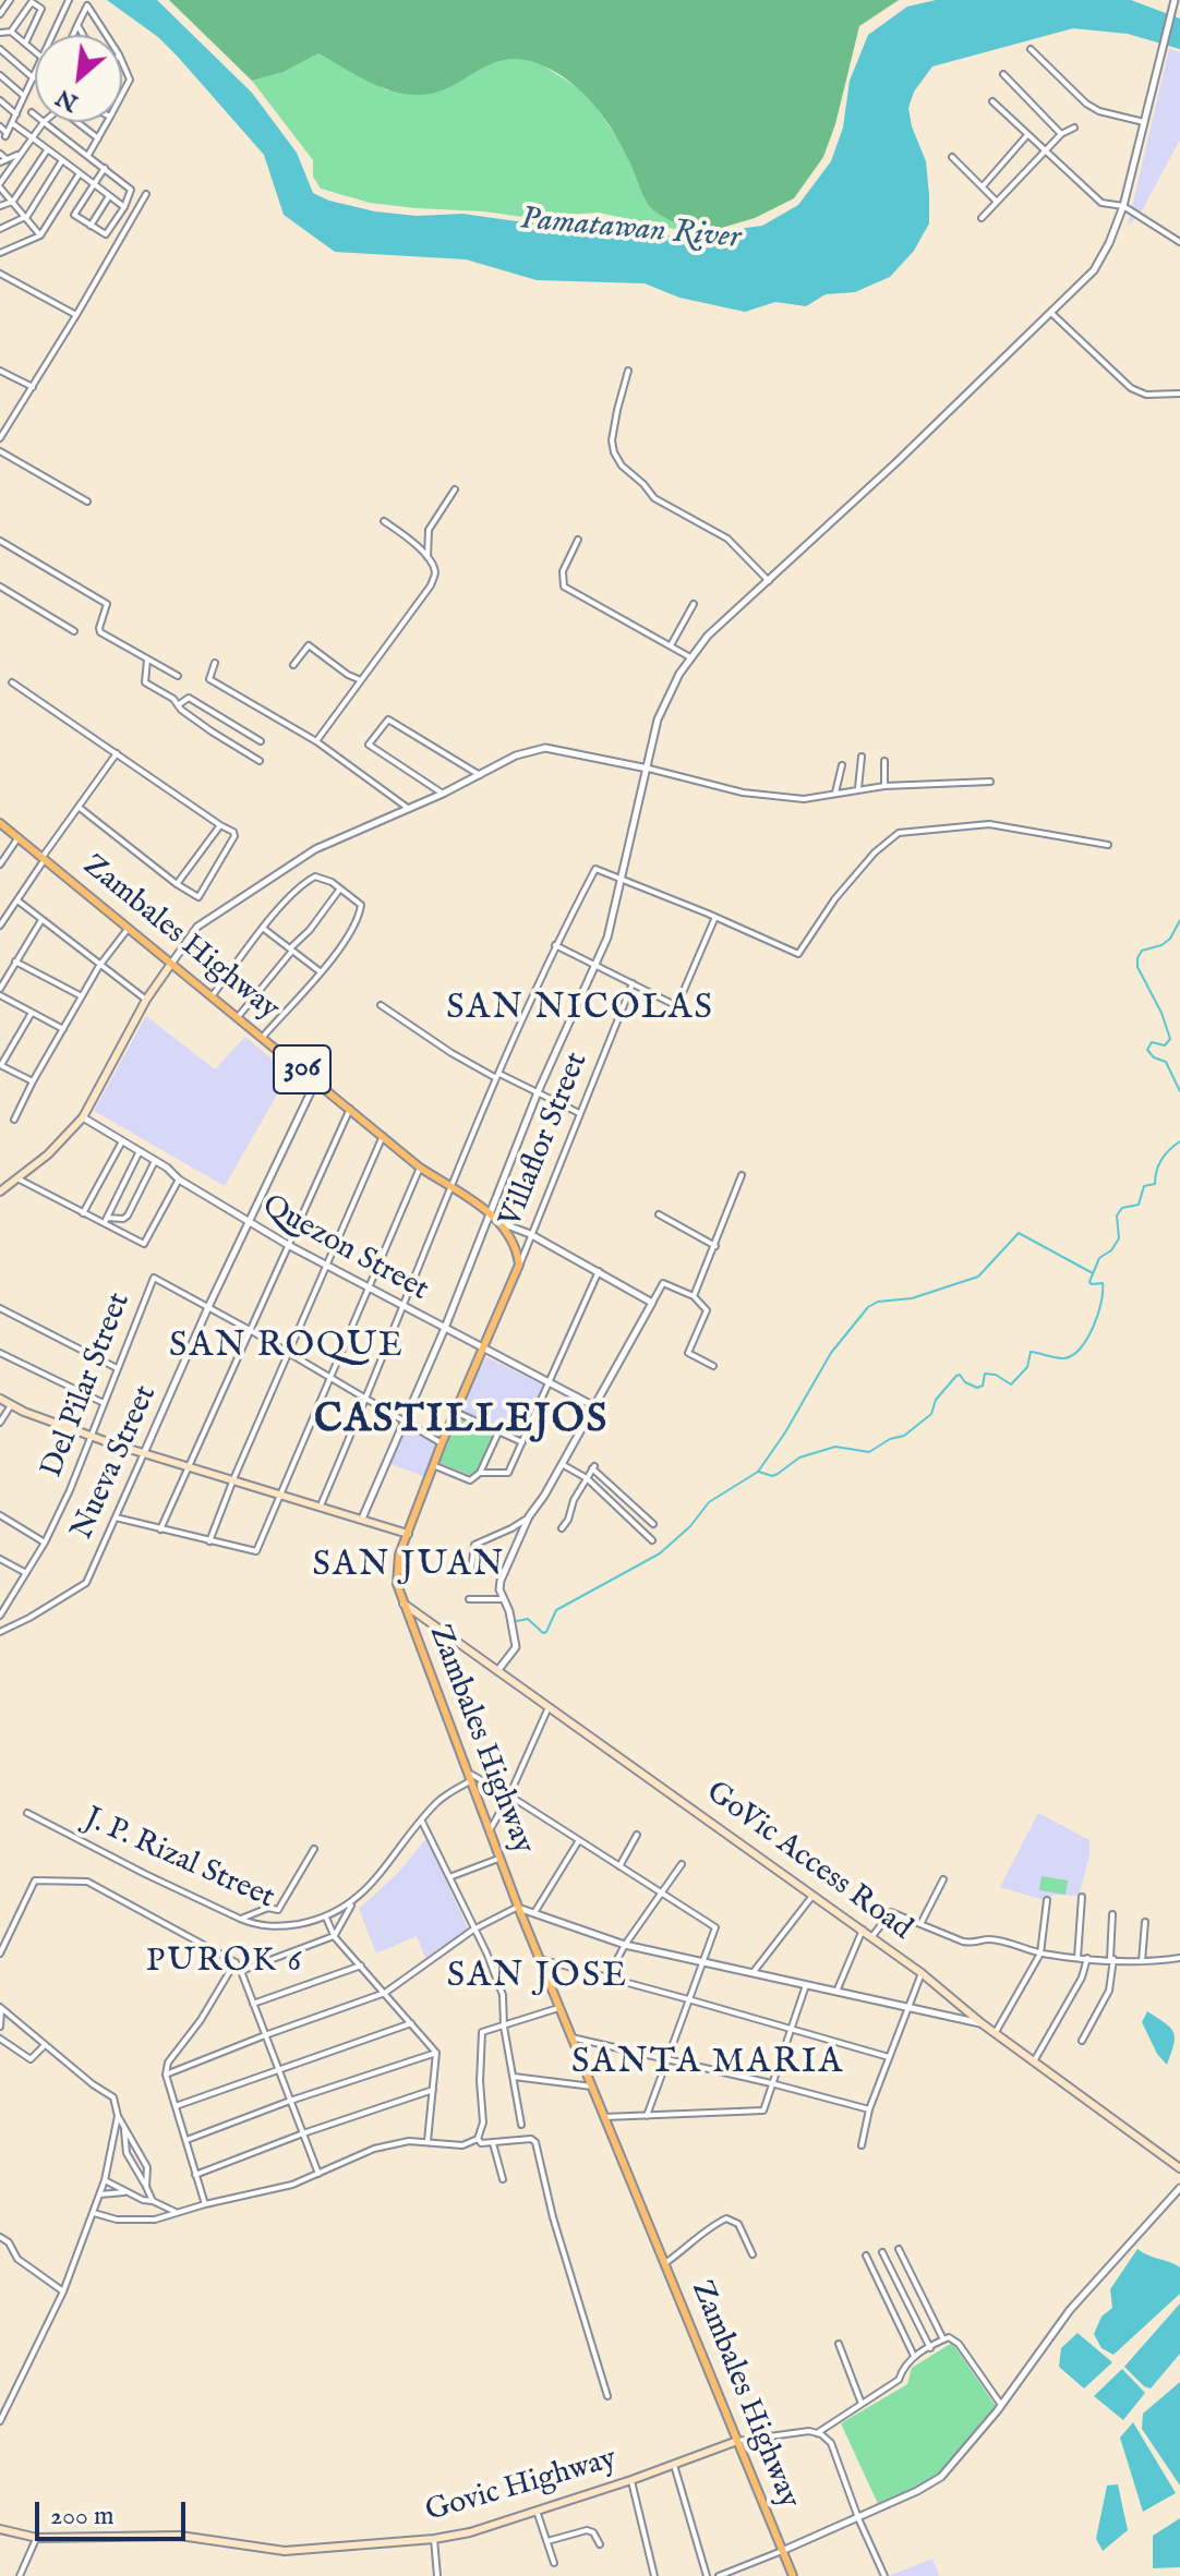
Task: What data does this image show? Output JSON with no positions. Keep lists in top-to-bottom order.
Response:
{
  "streets": {
    "main road": [
      "Zambales Highway",
      "306",
      "GoVic Access Road",
      "Govic Highway"
    ],
    "street": [
      "Villaflor Street",
      "Quezon Street",
      "Del Pilar Street",
      "Nueva Street",
      "J. P. Rizal Street"
    ]
  },
  "crossings": [
    ["Zambales Highway", "Villaflor Street"],
    ["Zambales Highway", "Quezon Street"],
    ["Zambales Highway", "Del Pilar Street"],
    ["Zambales Highway", "Nueva Street"],
    ["Zambales Highway", "J. P. Rizal Street"],
    ["Zambales Highway", "GoVic Access Road"],
    ["Zambales Highway", "Govic Highway"],
    ["Quezon Street", "Nueva Street"],
    ["Del Pilar Street", "Nueva Street"]
  ],
  "districts": [
    "SAN NICOLAS",
    "SAN ROQUE",
    "CASTILLEJOS",
    "SAN JUAN",
    "PUROK 6",
    "SAN JOSE",
    "SANTA MARIA"
  ],
  "water": ["Pamatawan River"],
  "scale_bar": "200 m",
  "north": "bottom left"
}
